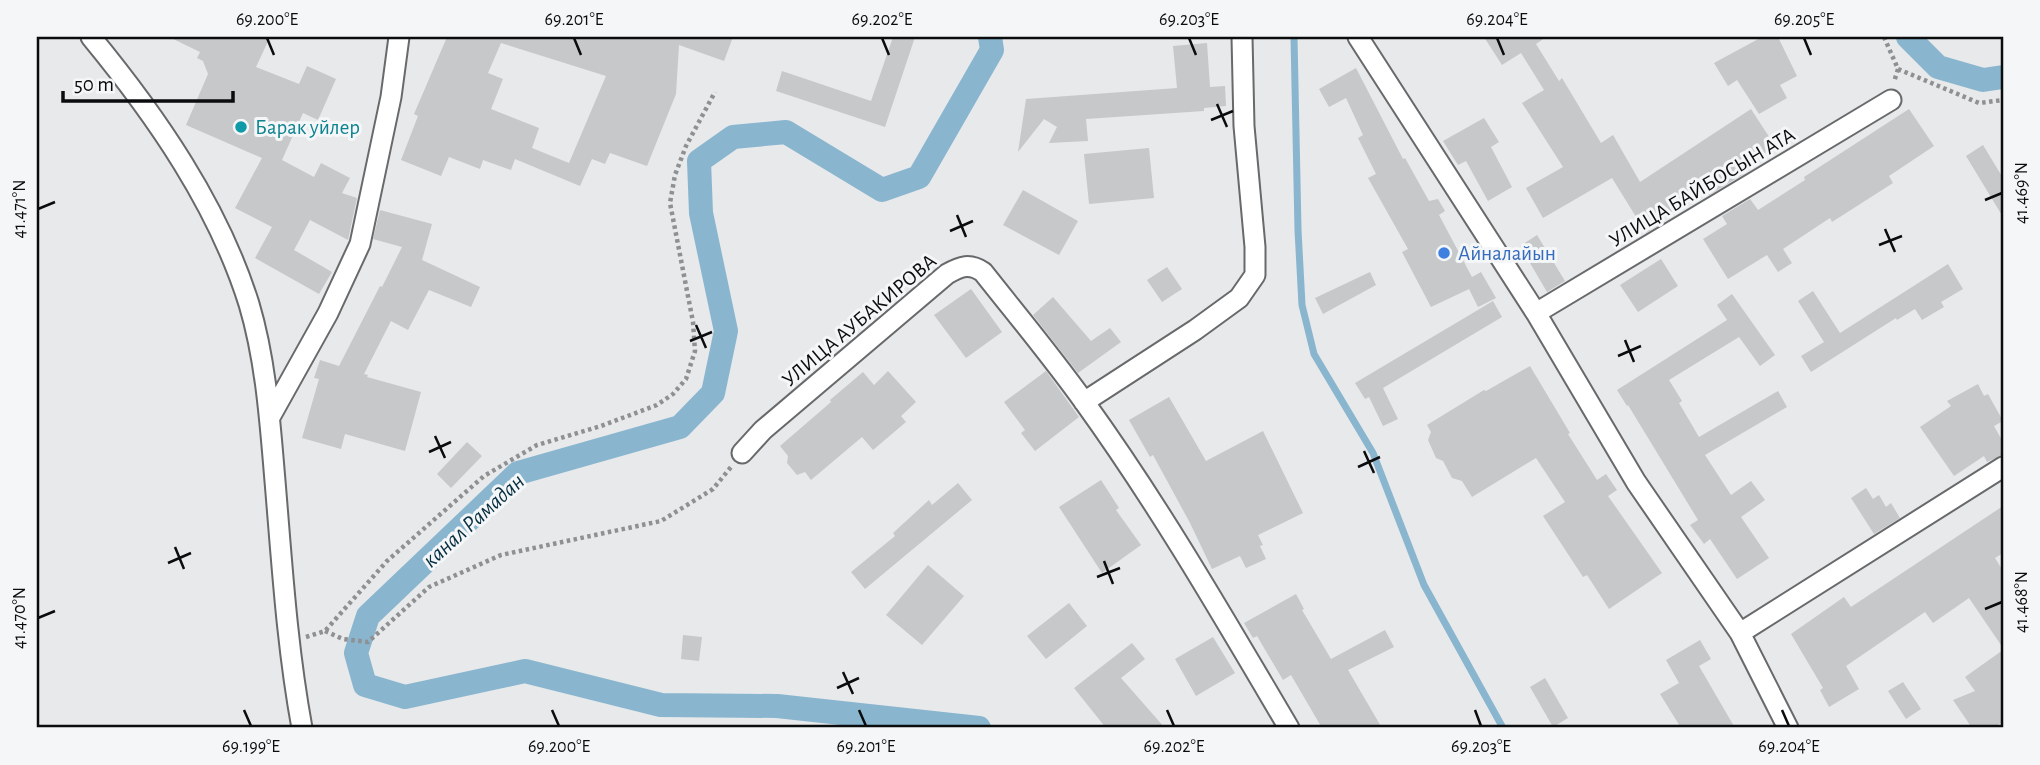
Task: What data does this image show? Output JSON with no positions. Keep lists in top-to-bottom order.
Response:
{
  "streets": {
    "street": ["УЛИЦА БАЙБОСЫН АТА", "УЛИЦА АУБАКИРОВА"]
  },
  "water": ["канал Рамадан"],
  "places": ["Барак уйлер", "Айналайын"],
  "scale_bar": "50 m",
  "coordinates": [
    "69.200°E",
    "69.201°E",
    "69.202°E",
    "69.203°E",
    "69.204°E",
    "69.205°E",
    "41.469°N",
    "41.471°N",
    "41.468°N",
    "41.470°N",
    "69.199°E"
  ]
}
